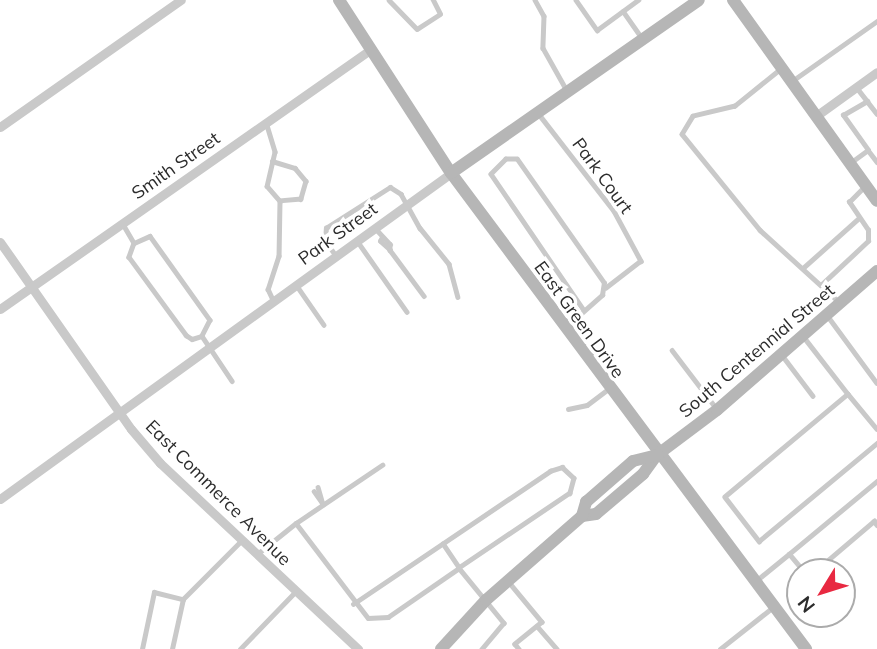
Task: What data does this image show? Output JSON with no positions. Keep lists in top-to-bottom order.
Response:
{
  "streets": {
    "main road": ["Park Street", "East Green Drive", "South Centennial Street"],
    "street": ["Smith Street", "East Commerce Avenue"],
    "lane": ["Park Court"]
  },
  "crossings": [
    ["Smith Street", "East Green Drive"],
    ["Smith Street", "East Commerce Avenue"],
    ["Park Court", "Park Street"],
    ["Park Street", "East Green Drive"],
    ["Park Street", "East Commerce Avenue"],
    ["East Green Drive", "South Centennial Street"]
  ],
  "north": "bottom left"
}
